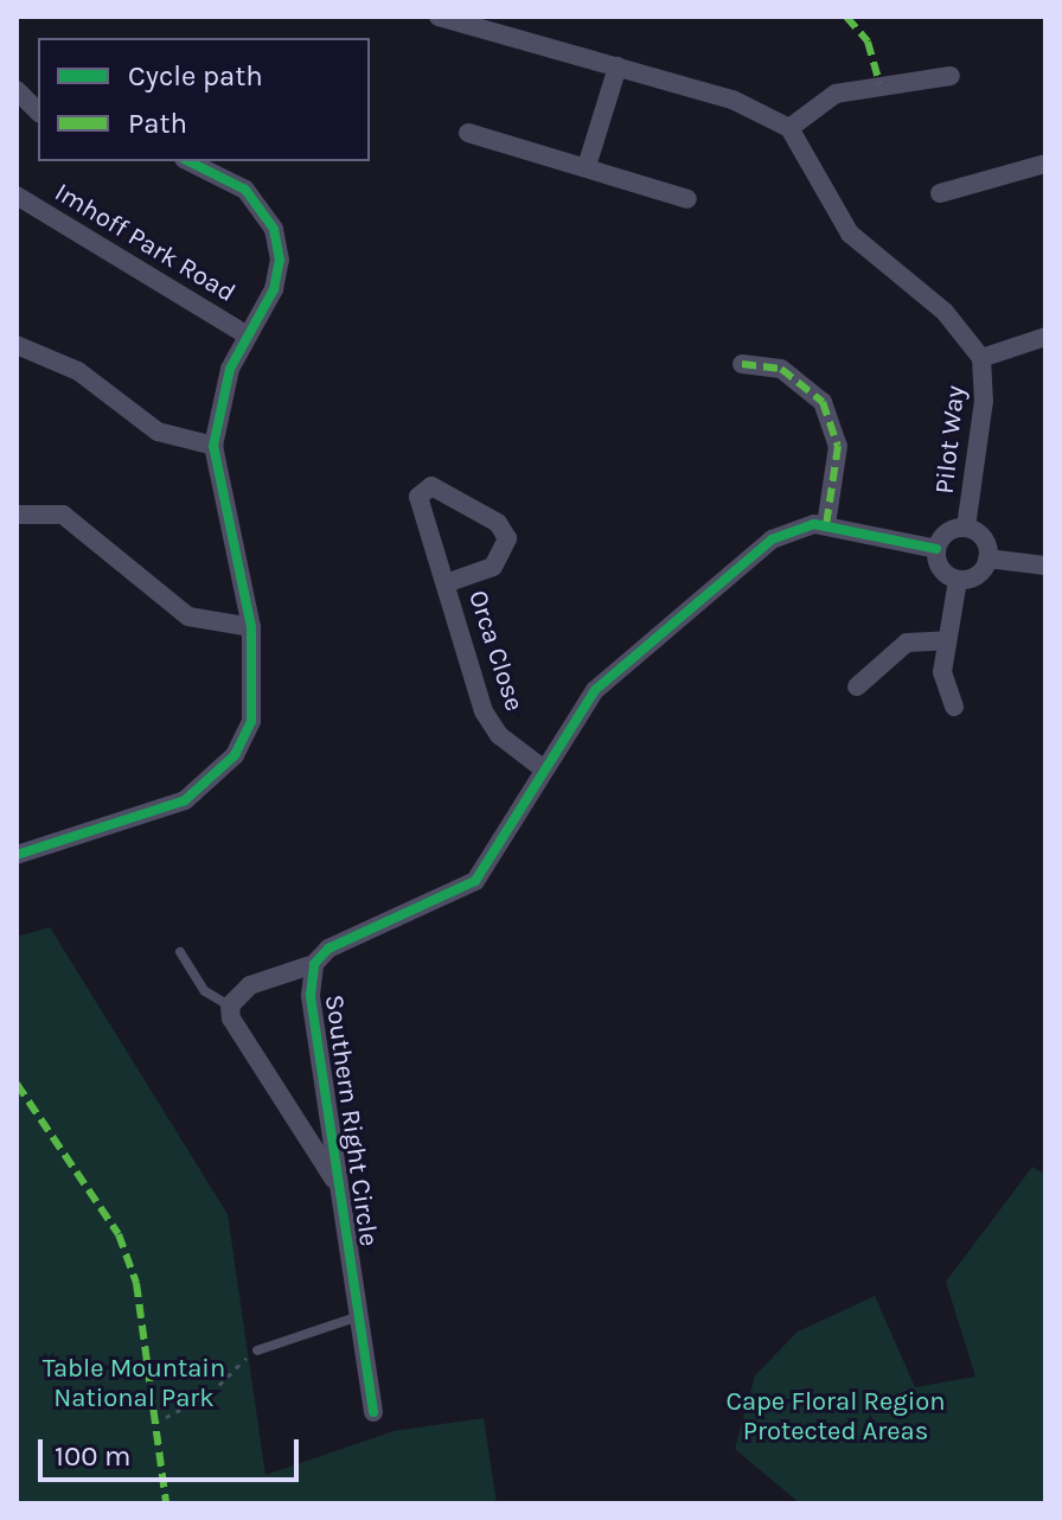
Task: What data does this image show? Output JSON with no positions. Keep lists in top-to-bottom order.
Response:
{
  "streets": {
    "street": [
      "Imhoff Park Road",
      "Pilot Way",
      "Orca Close",
      "Southern Right Circle"
    ]
  },
  "crossings": [
    ["Pilot Way", "Southern Right Circle"],
    ["Orca Close", "Southern Right Circle"]
  ],
  "parks": ["Table Mountain National Park", "Cape Floral Region Protected Areas"],
  "legend": ["Cycle path", "Path"],
  "scale_bar": "100 m"
}
